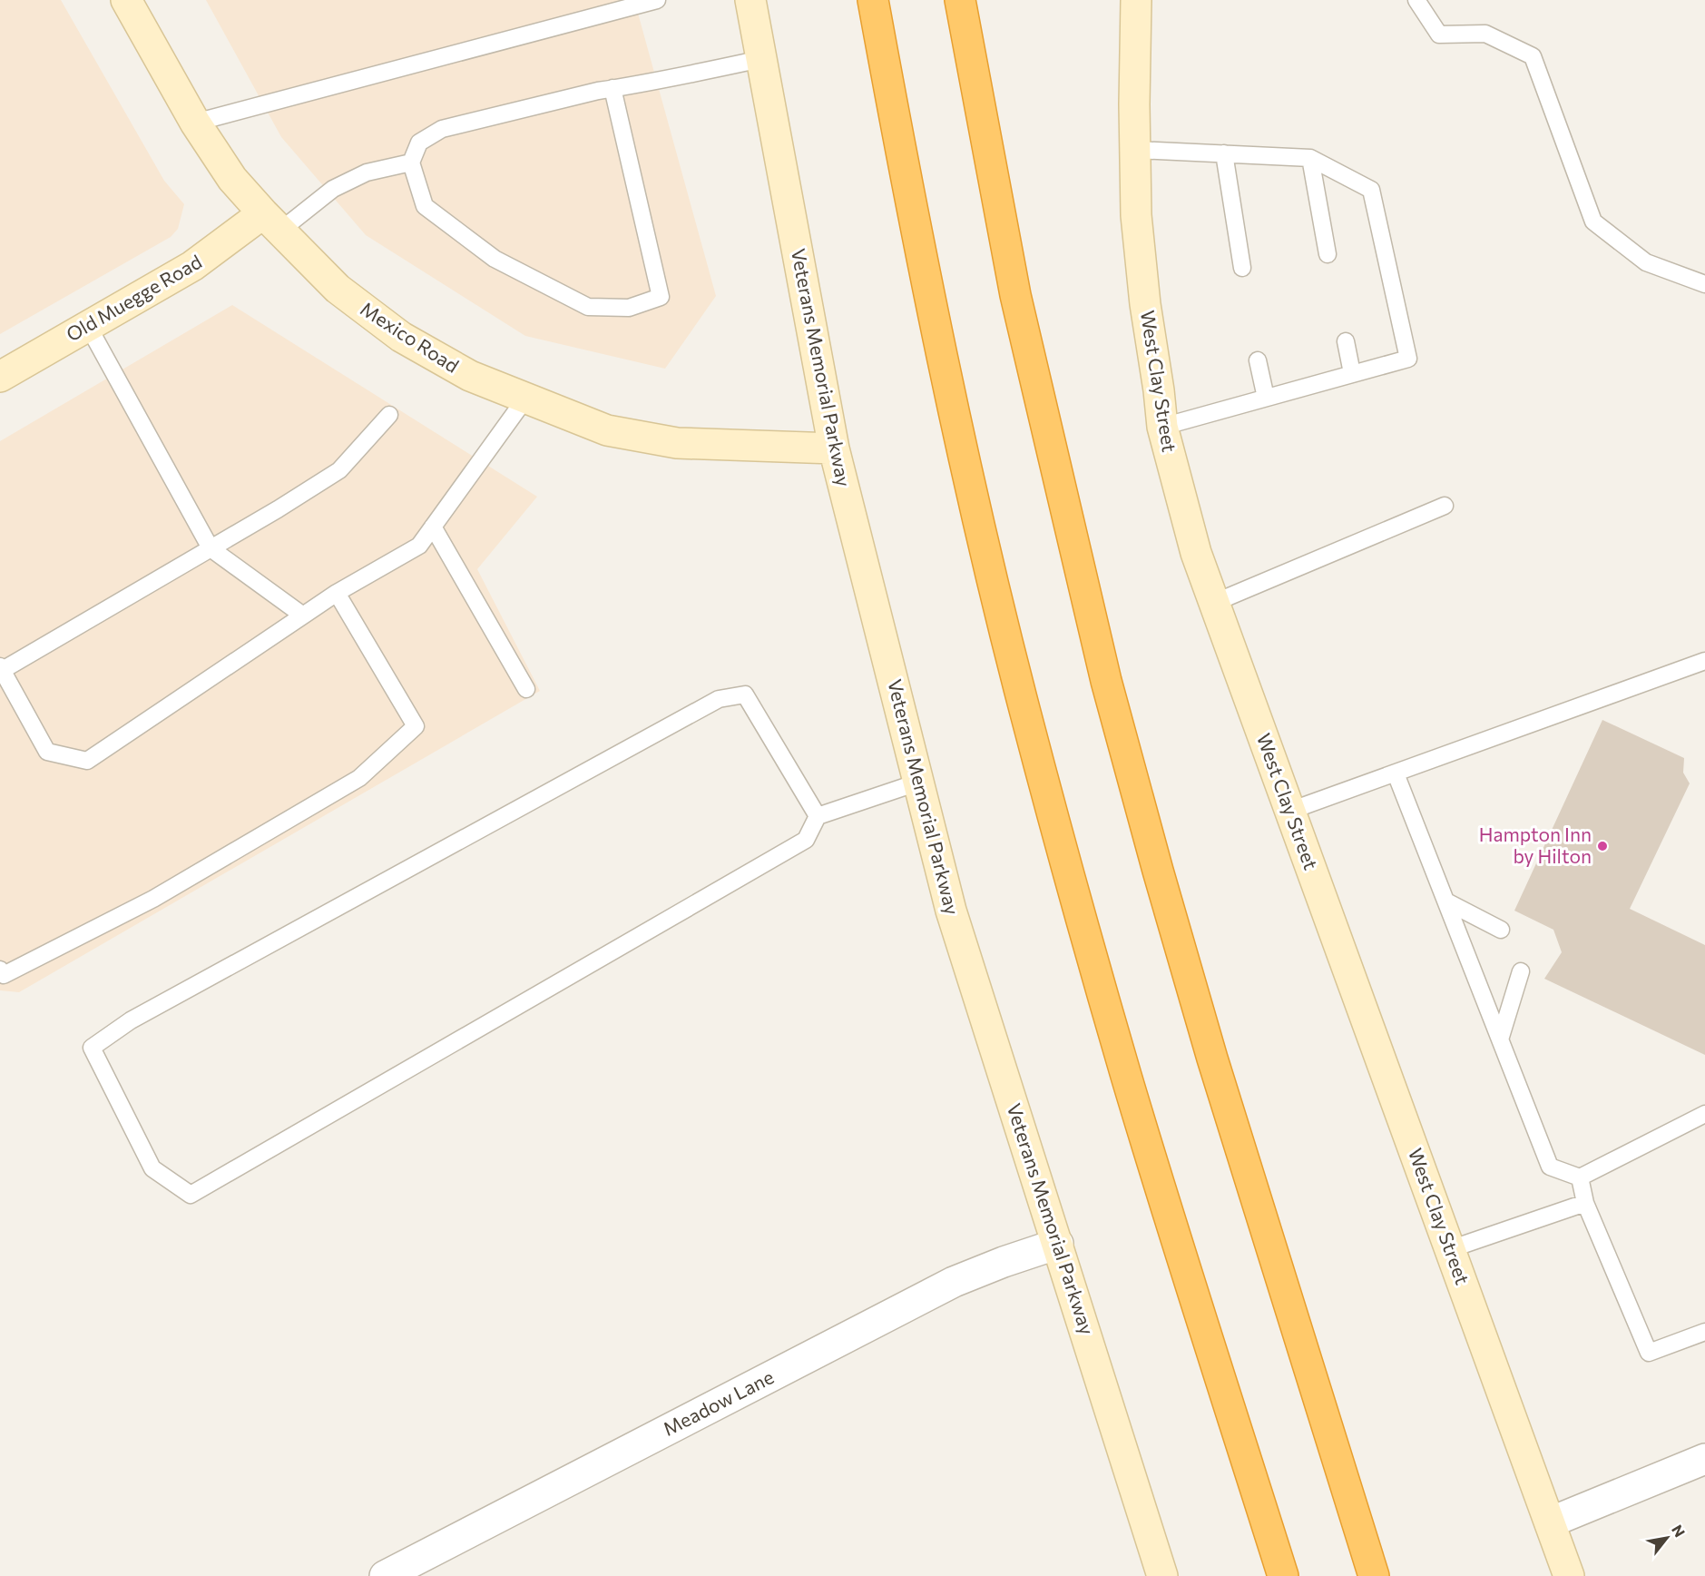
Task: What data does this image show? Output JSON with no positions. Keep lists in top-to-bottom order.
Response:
{
  "streets": {
    "street": [
      "Old Muegge Road",
      "Mexico Road",
      "Veterans Memorial Parkway",
      "West Clay Street",
      "Meadow Lane"
    ]
  },
  "crossings": [
    ["Old Muegge Road", "Mexico Road"],
    ["Mexico Road", "Veterans Memorial Parkway"],
    ["Veterans Memorial Parkway", "Meadow Lane"]
  ],
  "places": ["Hampton Inn by Hilton"],
  "north": "top right"
}
